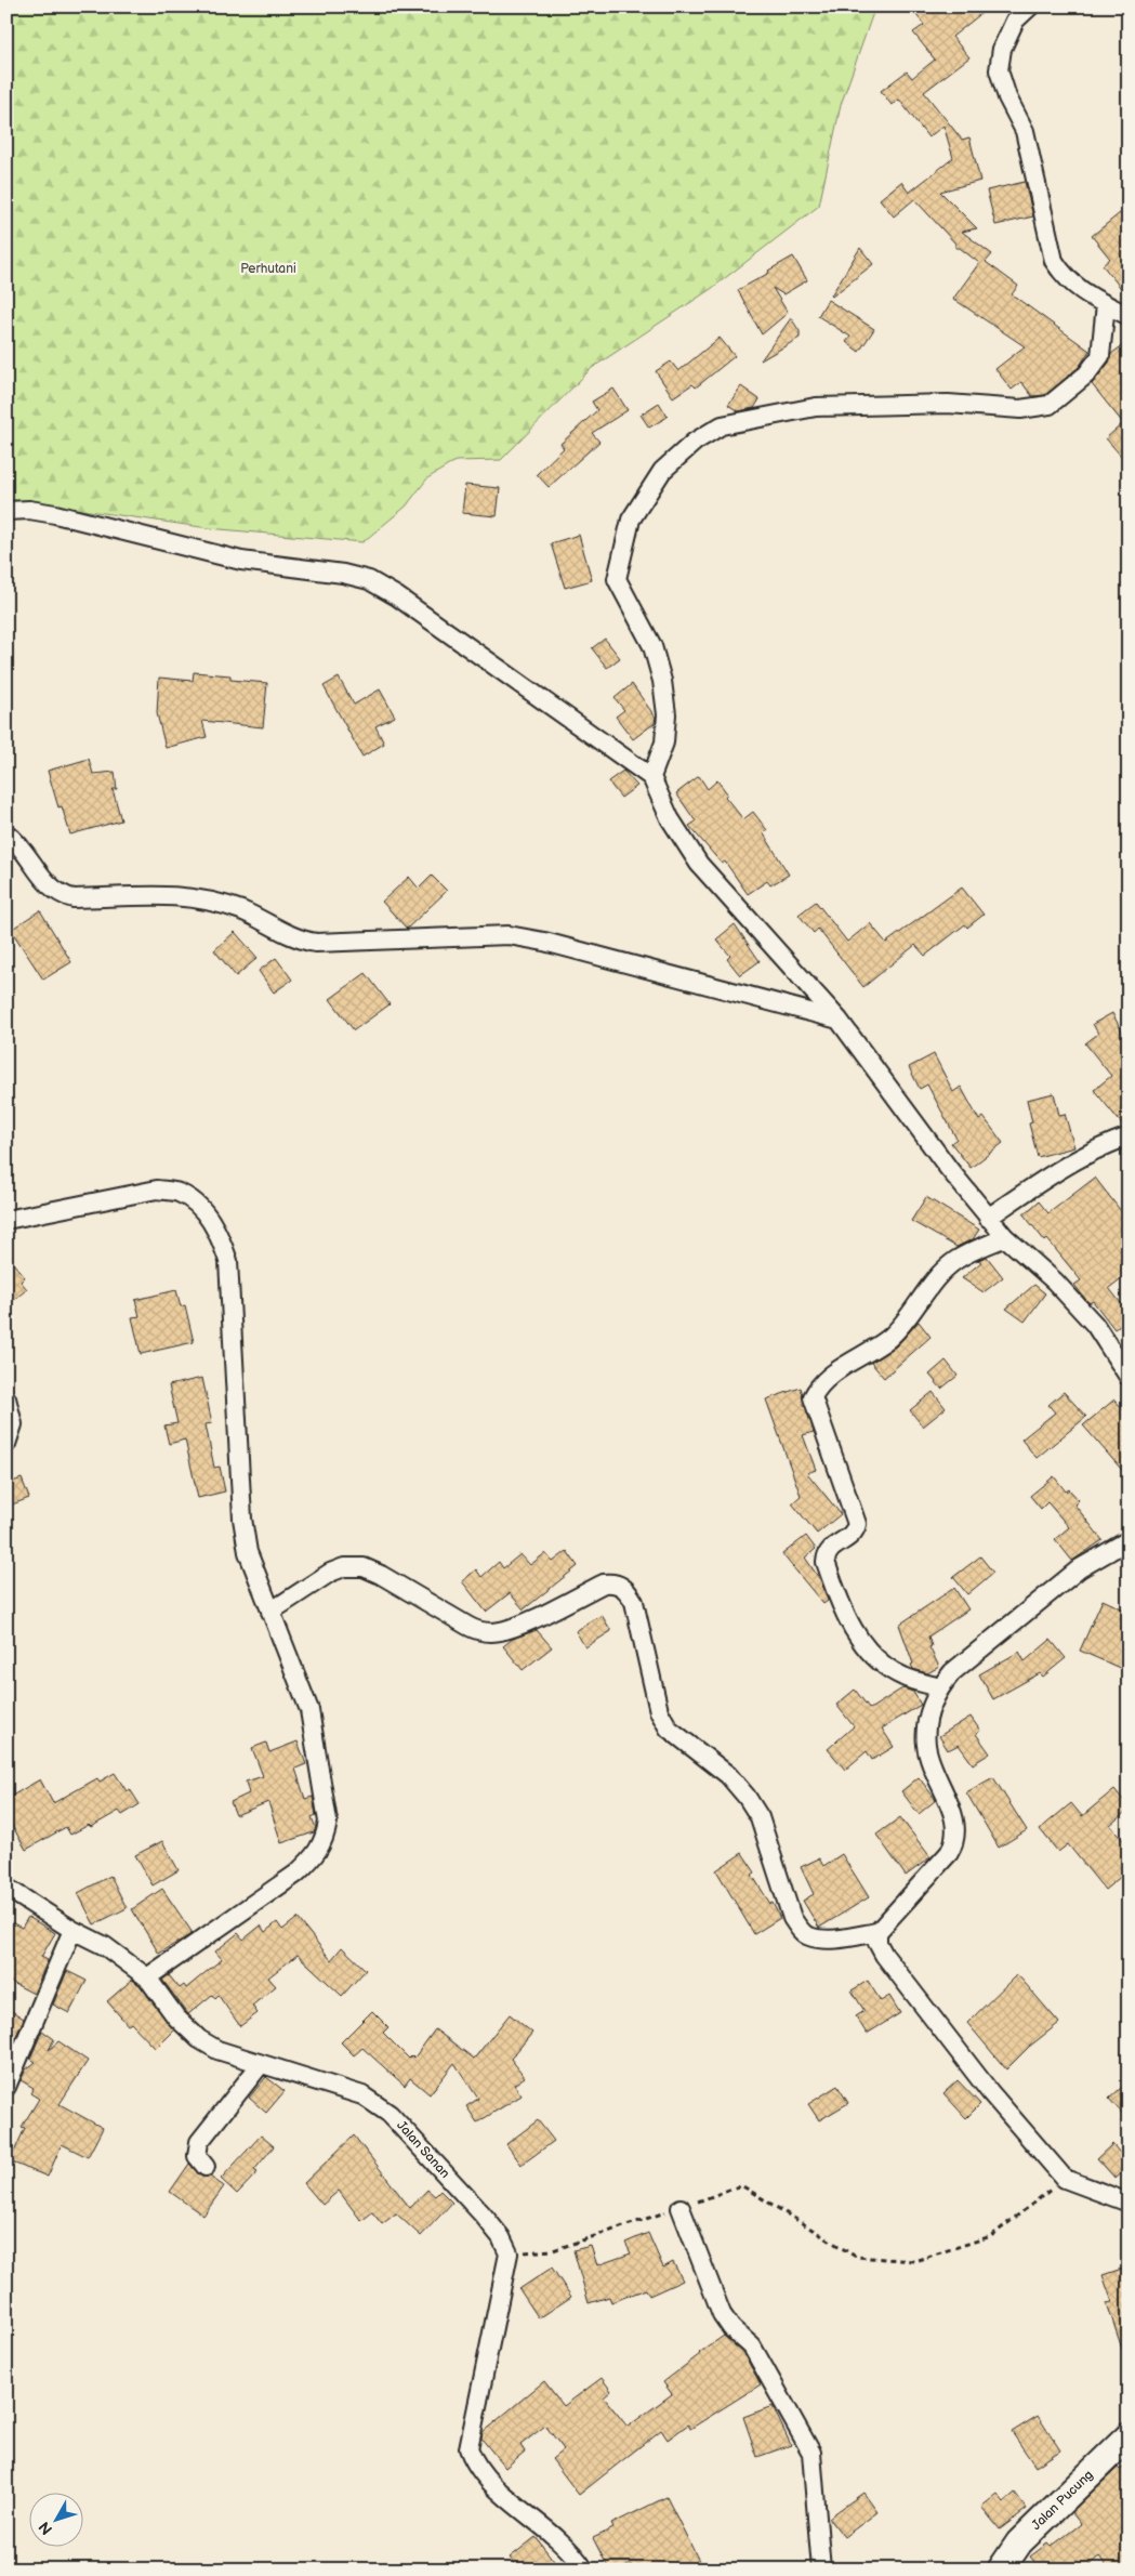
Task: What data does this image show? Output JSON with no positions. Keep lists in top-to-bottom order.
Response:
{
  "streets": {
    "main road": ["Jalan Pucung"],
    "street": ["Jalan Sanan"]
  },
  "parks": ["Perhutani"],
  "north": "bottom left"
}
